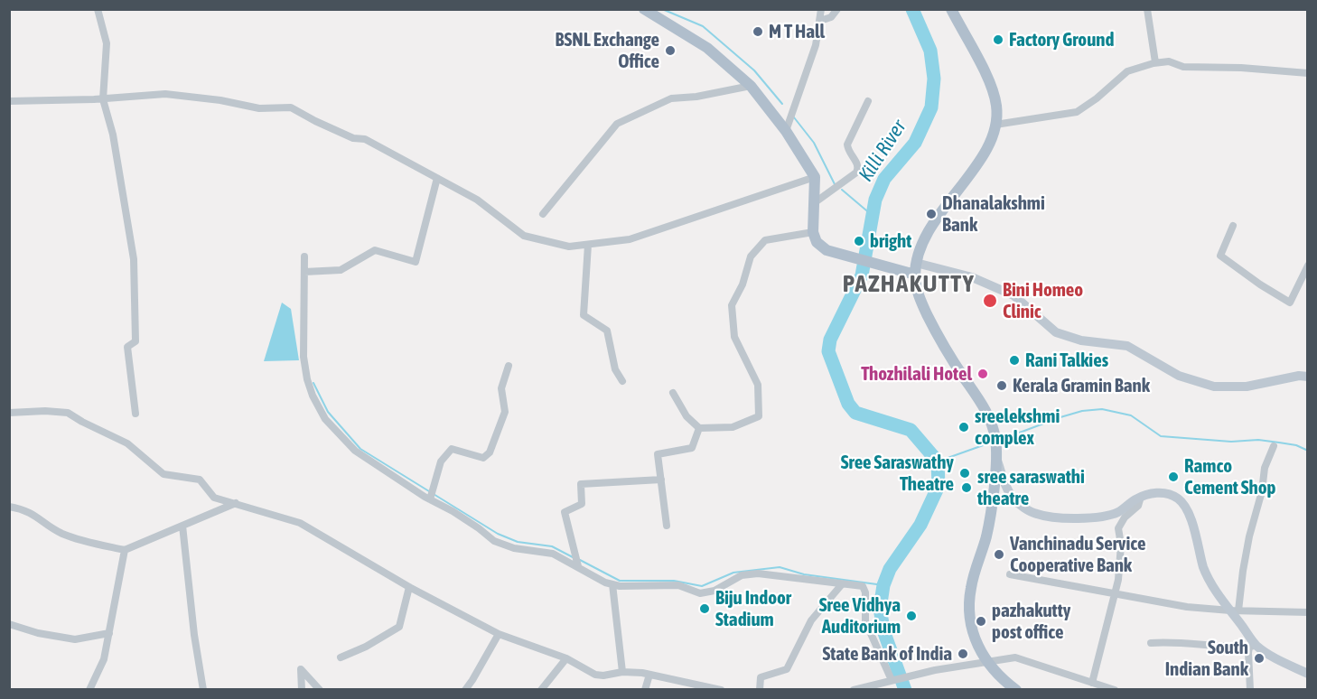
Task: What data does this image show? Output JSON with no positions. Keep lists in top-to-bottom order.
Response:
{
  "districts": ["PAZHAKUTTY"],
  "water": ["Killi River"],
  "places": [
    "M T Hall",
    "Factory Ground",
    "BSNL Exchange Office",
    "Dhanalakshmi Bank",
    "bright",
    "Bini Homeo Clinic",
    "Rani Talkies",
    "Thozhilali Hotel",
    "Kerala Gramin Bank",
    "sreelekshmi complex",
    "Sree Saraswathy Theatre",
    "Ramco Cement Shop",
    "sree saraswathi theatre",
    "Vanchinadu Service Cooperative Bank",
    "Biju Indoor Stadium",
    "Sree Vidhya Auditorium",
    "pazhakutty post office",
    "State Bank of India",
    "South Indian Bank"
  ]
}
